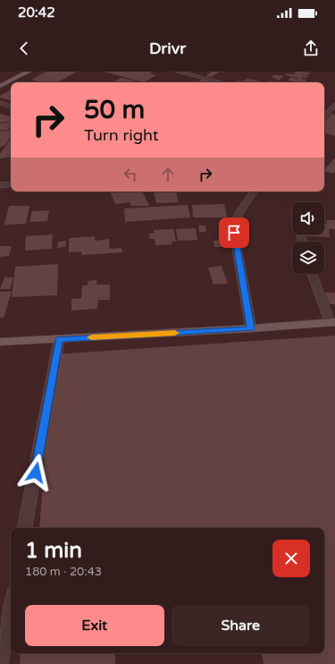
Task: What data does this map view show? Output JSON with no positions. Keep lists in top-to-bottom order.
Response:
{
  "page": {
    "status": "20:42",
    "header": "Drivr",
    "turn": ["50 m", "Turn right"],
    "heading": ["1 min", "180 m · 20:43"],
    "buttons": ["Exit", "Share"]
  }
}
